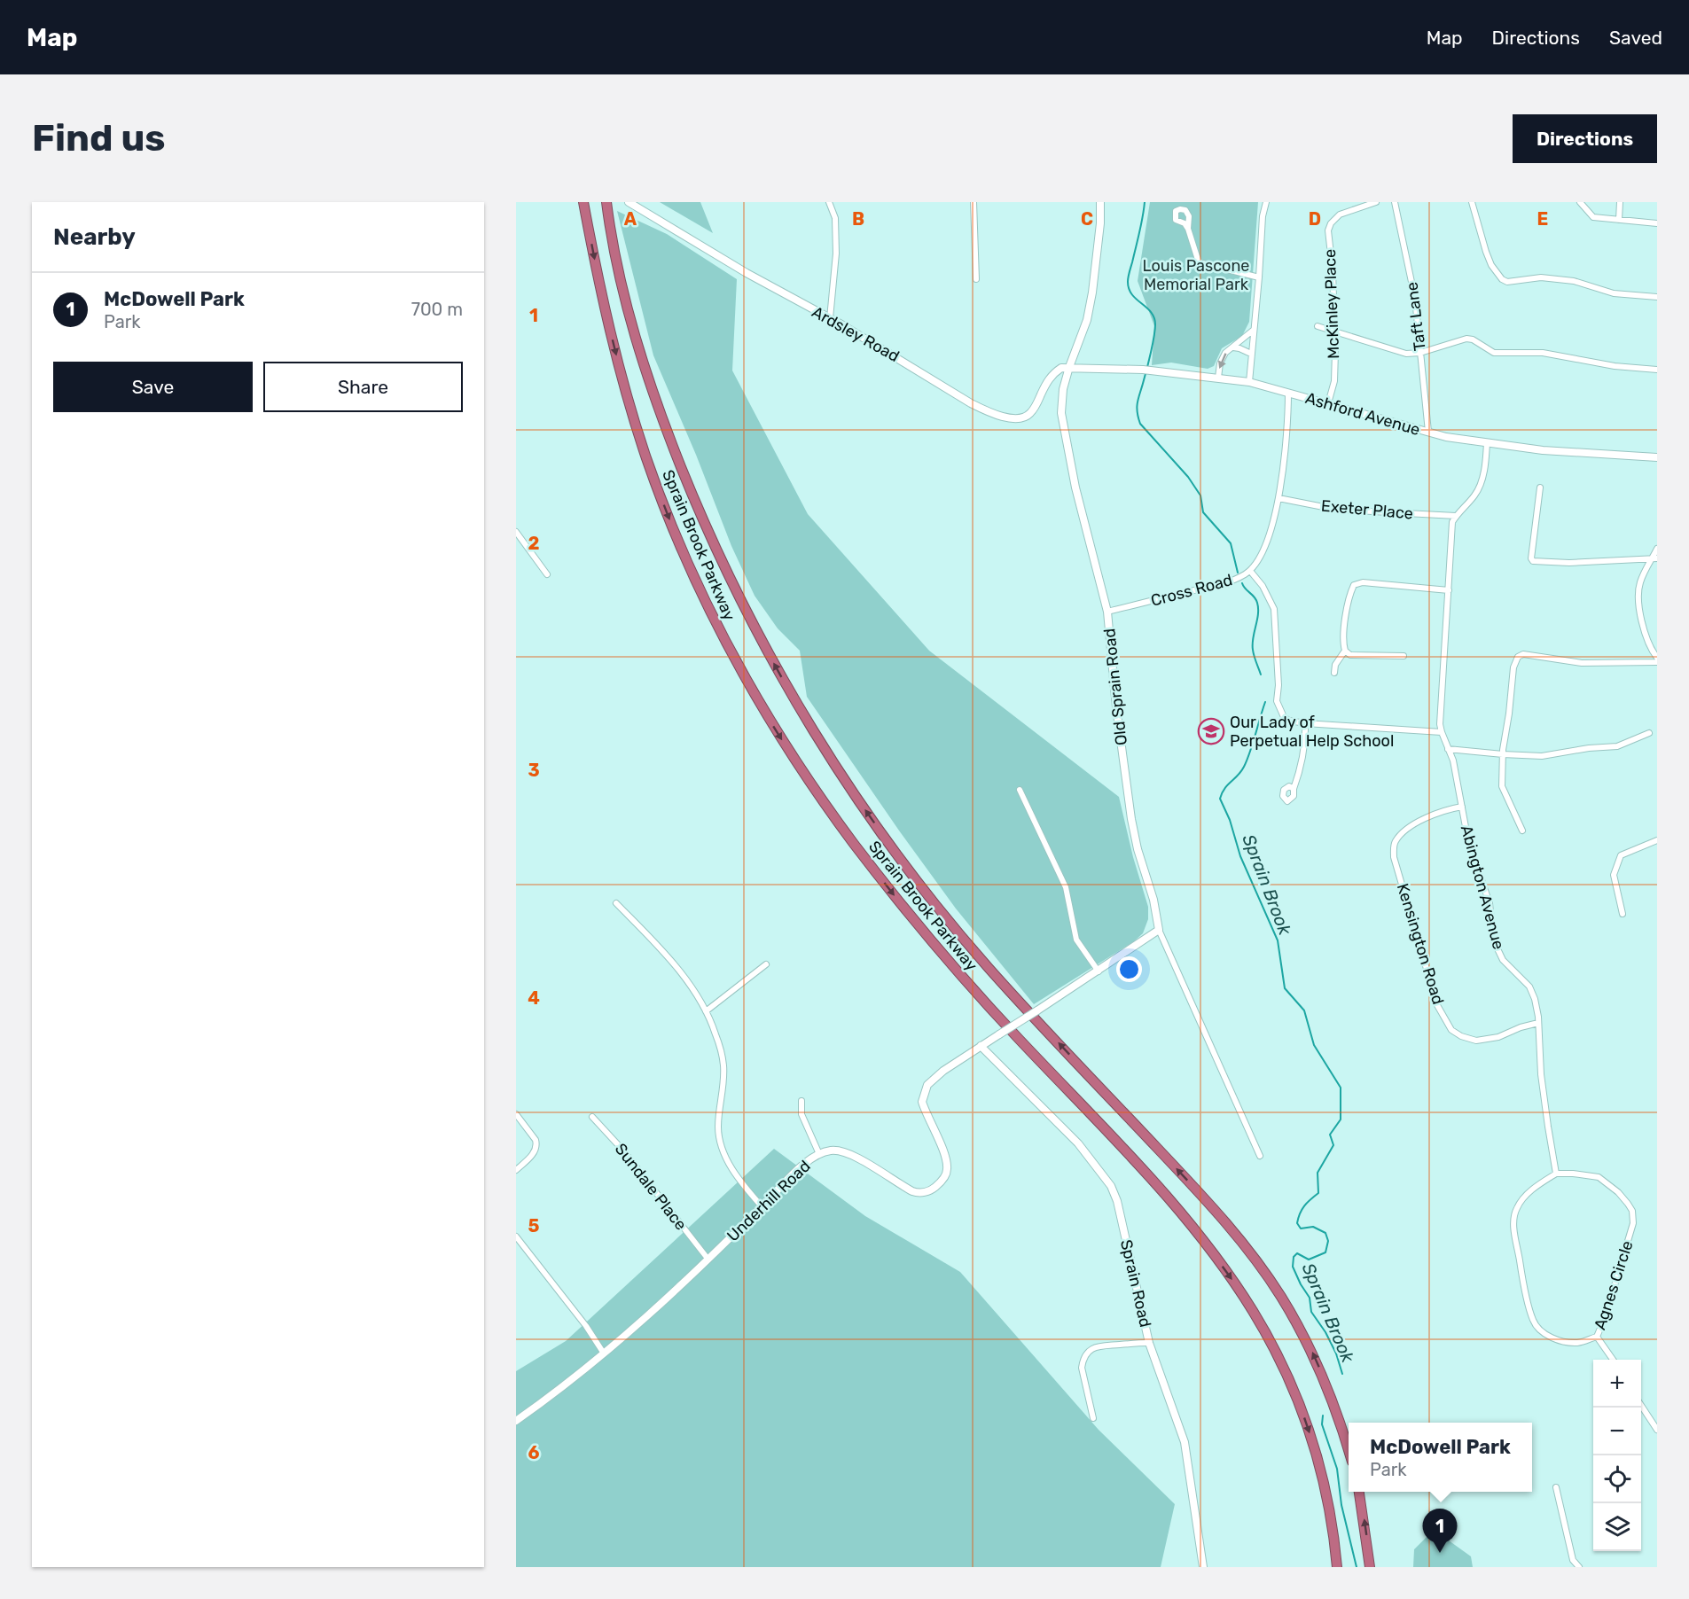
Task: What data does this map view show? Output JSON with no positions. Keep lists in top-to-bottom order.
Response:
{
  "streets": {
    "highway": ["Sprain Brook Parkway"],
    "street": [
      "McKinley Place",
      "Taft Lane",
      "Ardsley Road",
      "Ashford Avenue",
      "Exeter Place",
      "Cross Road",
      "Old Sprain Road",
      "Abington Avenue",
      "Kensington Road",
      "Sundale Place",
      "Underhill Road",
      "Sprain Road",
      "Agnes Circle"
    ]
  },
  "crossings": [
    ["McKinley Place", "Ashford Avenue"],
    ["Taft Lane", "Ashford Avenue"],
    ["Ardsley Road", "Ashford Avenue"],
    ["Ardsley Road", "Old Sprain Road"],
    ["Ashford Avenue", "Cross Road"],
    ["Ashford Avenue", "Old Sprain Road"],
    ["Exeter Place", "Cross Road"],
    ["Cross Road", "Old Sprain Road"],
    ["Old Sprain Road", "Underhill Road"],
    ["Abington Avenue", "Kensington Road"],
    ["Abington Avenue", "Agnes Circle"],
    ["Sundale Place", "Underhill Road"],
    ["Underhill Road", "Sprain Road"]
  ],
  "water": ["Sprain Brook"],
  "parks": ["Louis Pascone Memorial Park"],
  "places": {
    "school or university": ["Our Lady of Perpetual Help School"]
  },
  "page": {
    "header": "Map",
    "nav": ["Map", "Directions", "Saved"],
    "buttons": [
      "Directions",
      ["Save", "Share"]
    ],
    "title": "Find us",
    "heading": "Nearby",
    "list": [
      {
        "mark": "1",
        "name": "McDowell Park",
        "note": "Park",
        "value": "700 m"
      }
    ],
    "map_buttons": ["+", "−"],
    "popup": ["McDowell Park", "Park"],
    "pins": "1"
  },
  "grid": {
    "columns": [
      "A",
      "B",
      "C",
      "D",
      "E"
    ],
    "rows": [
      "1",
      "2",
      "3",
      "4",
      "5",
      "6"
    ]
  }
}
